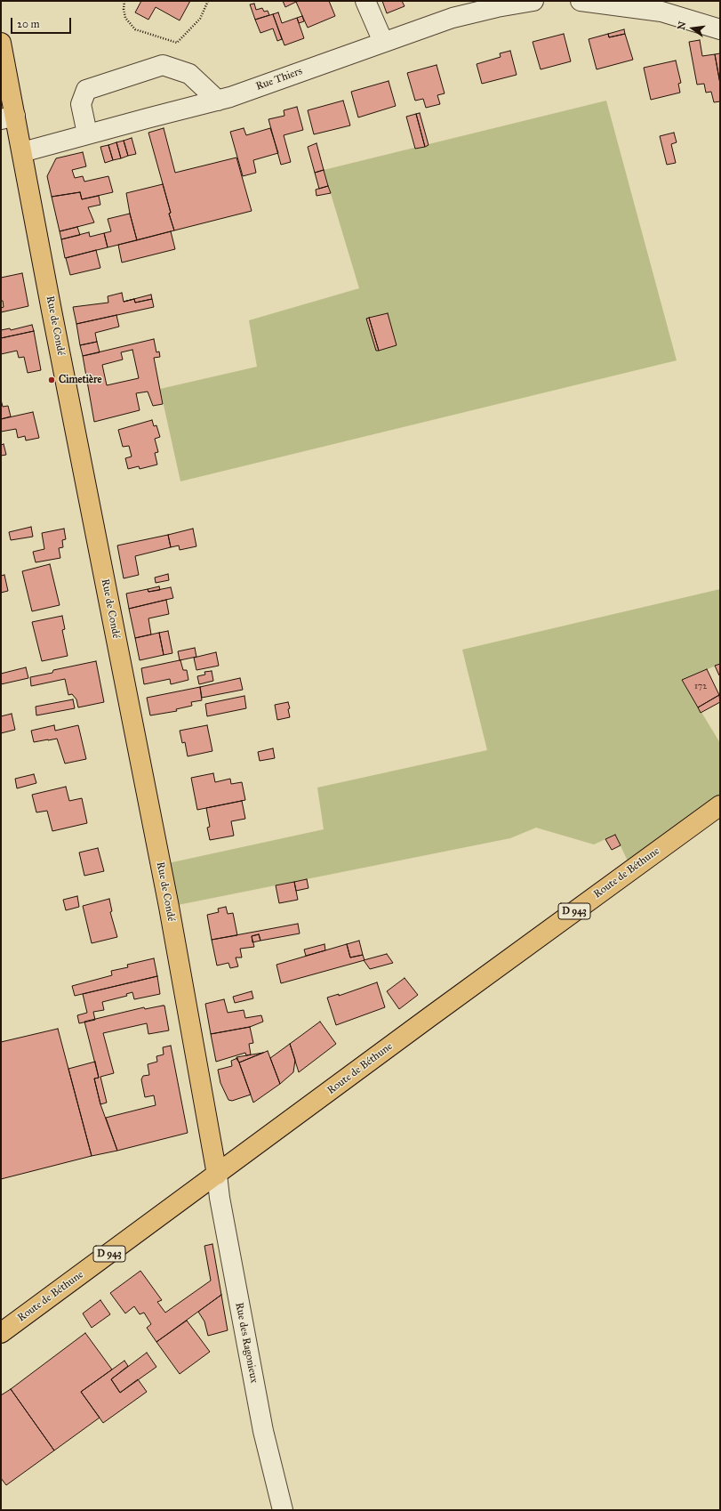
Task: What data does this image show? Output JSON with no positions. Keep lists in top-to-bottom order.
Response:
{
  "streets": {
    "main road": ["Rue de Condé", "Route de Béthune", "D 943"],
    "street": ["Rue Thiers", "Rue des Ragonieux"]
  },
  "crossings": [
    ["Rue Thiers", "Rue de Condé"],
    ["Rue de Condé", "Route de Béthune"],
    ["Rue de Condé", "Rue des Ragonieux"],
    ["Route de Béthune", "Rue des Ragonieux"]
  ],
  "places": ["Cimetière"],
  "house_numbers": ["172"],
  "scale_bar": "20 m",
  "north": "left"
}
